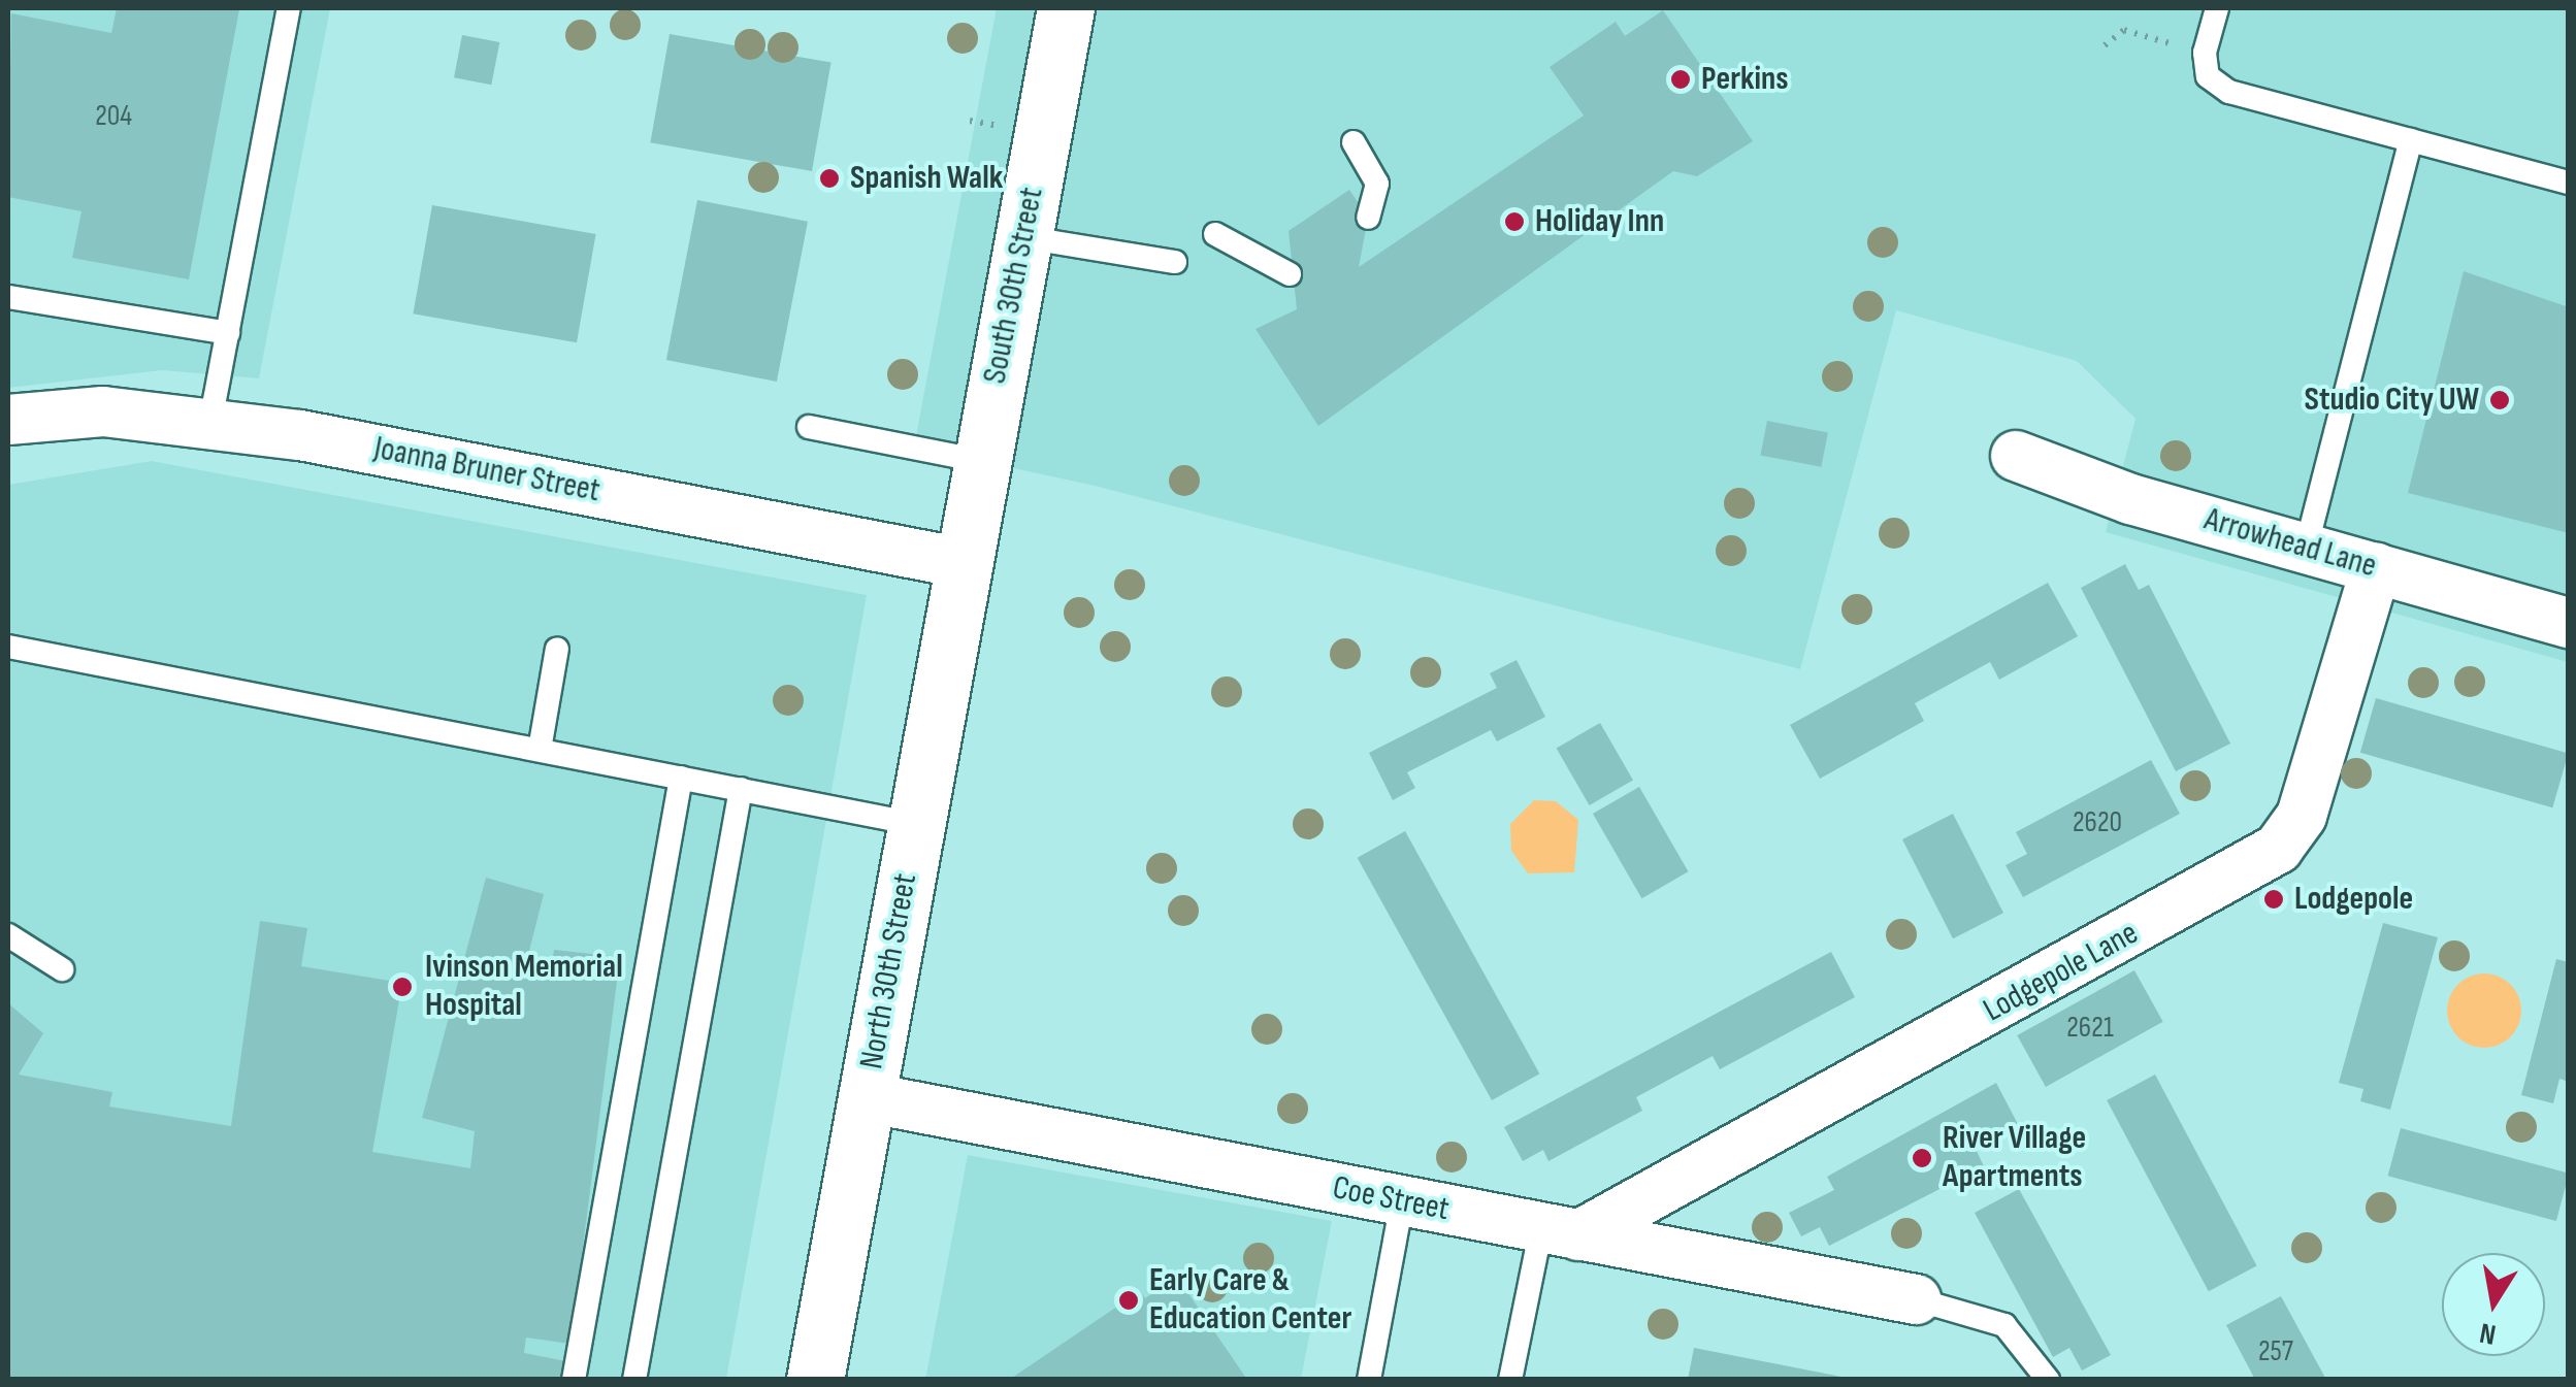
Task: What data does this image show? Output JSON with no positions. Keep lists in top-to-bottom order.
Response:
{
  "streets": {
    "main road": ["South 30th Street", "North 30th Street"],
    "street": [
      "Joanna Bruner Street",
      "Arrowhead Lane",
      "Lodgepole Lane",
      "Coe Street"
    ]
  },
  "crossings": [
    ["South 30th Street", "Joanna Bruner Street"],
    ["South 30th Street", "North 30th Street"],
    ["Joanna Bruner Street", "North 30th Street"],
    ["Arrowhead Lane", "Lodgepole Lane"],
    ["North 30th Street", "Coe Street"],
    ["Lodgepole Lane", "Coe Street"]
  ],
  "places": [
    "Perkins",
    "Spanish Walk",
    "Holiday Inn",
    "Studio City UW",
    "Lodgepole",
    "Ivinson Memorial Hospital",
    "River Village Apartments",
    "Early Care & Education Center"
  ],
  "house_numbers": [
    "204",
    "2620",
    "2621",
    "257"
  ],
  "north": "bottom"
}
